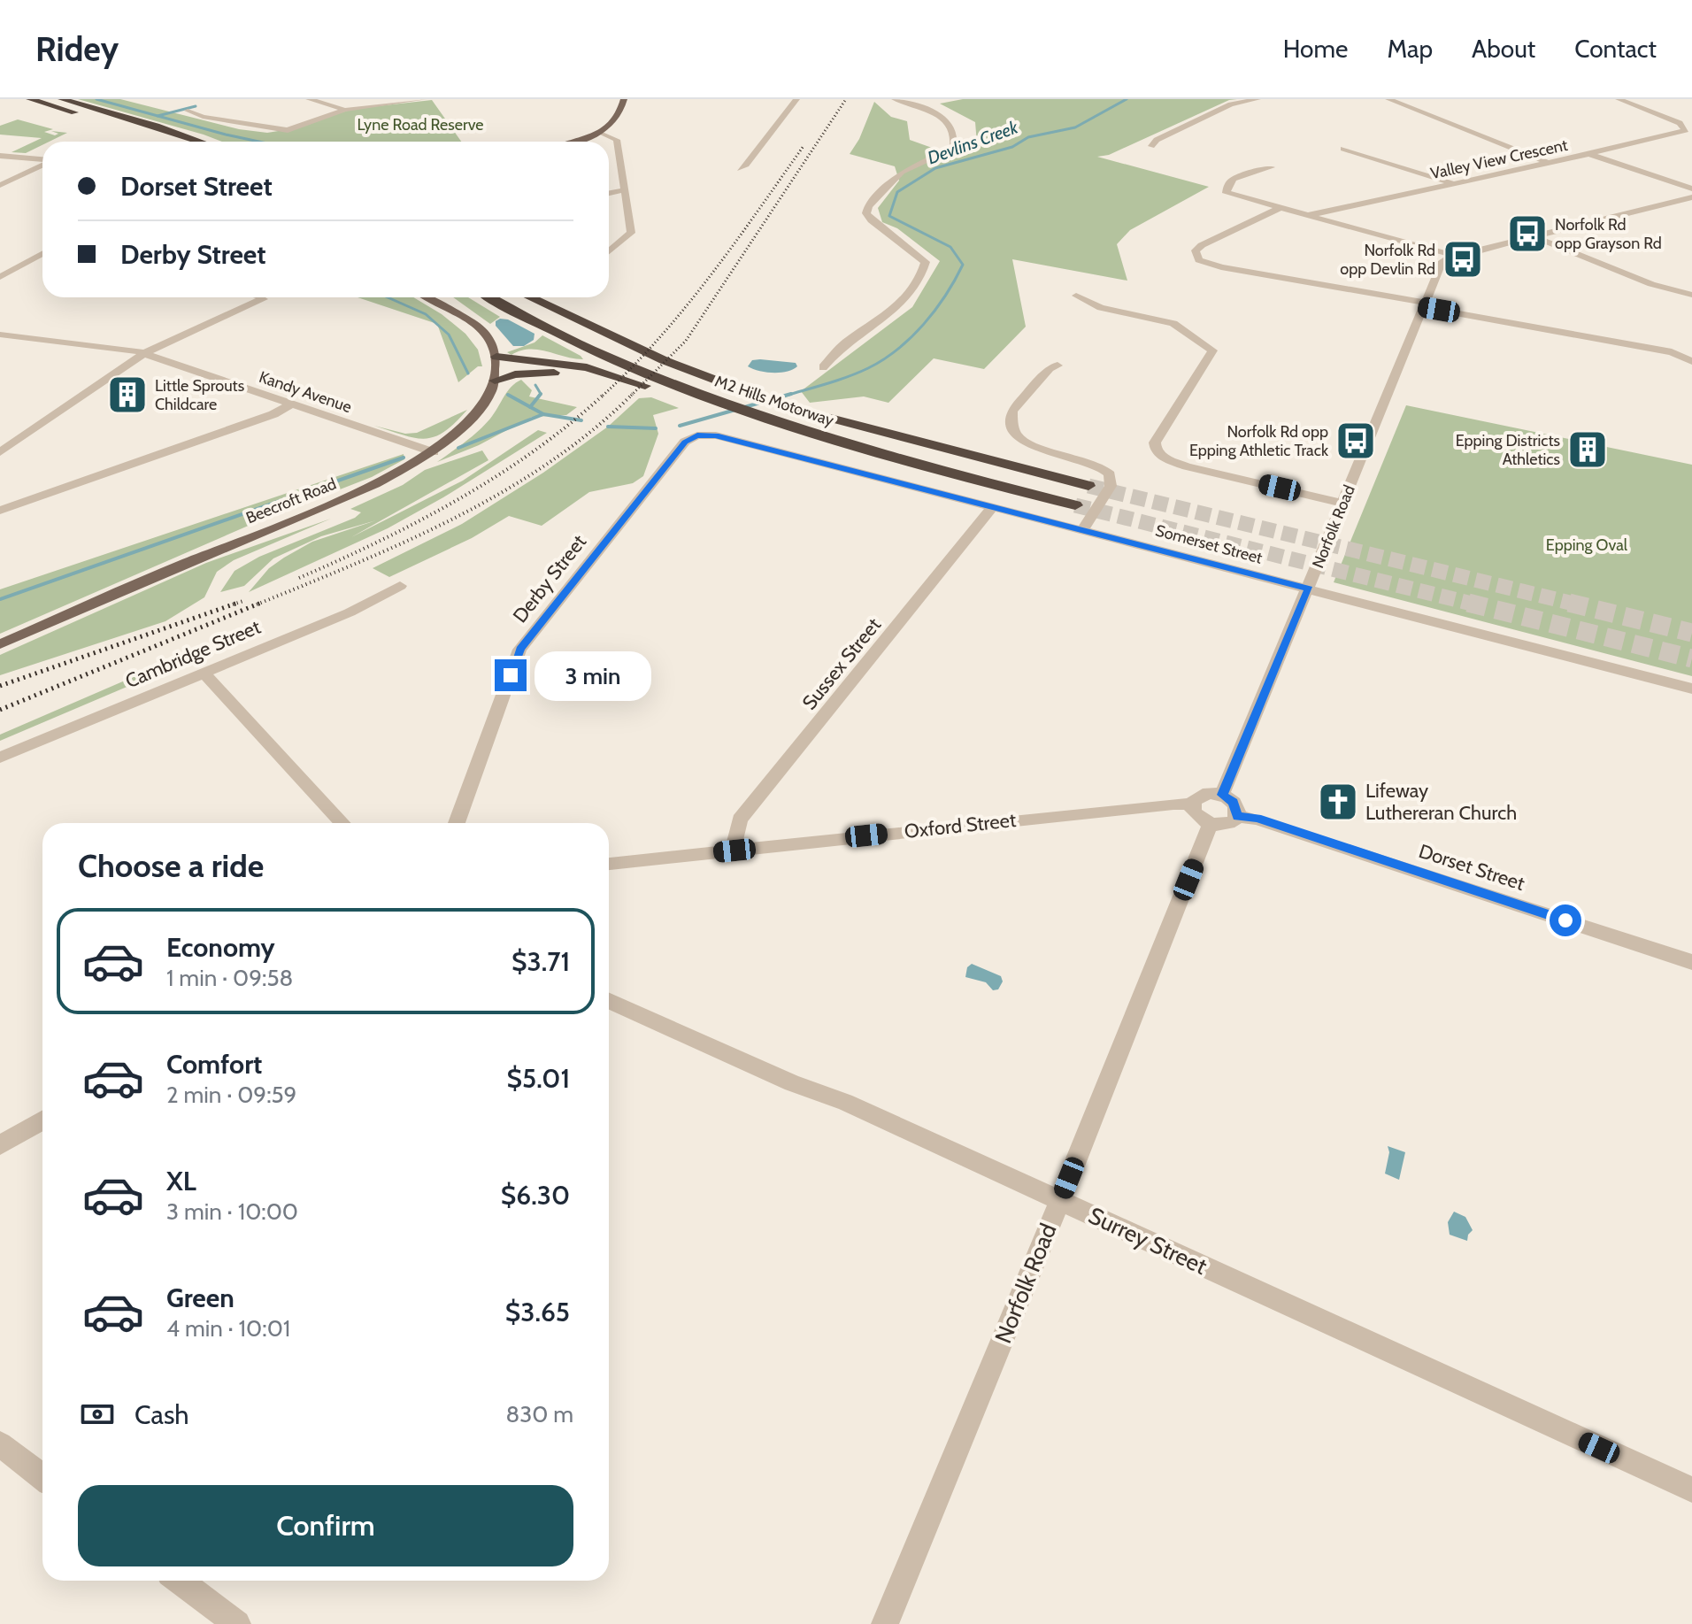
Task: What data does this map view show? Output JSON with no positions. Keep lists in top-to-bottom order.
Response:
{
  "streets": {
    "highway": ["M2 Hills Motorway"],
    "main road": ["Beecroft Road"],
    "street": [
      "Valley View Crescent",
      "Kandy Avenue",
      "Norfolk Road",
      "Somerset Street",
      "Derby Street",
      "Cambridge Street",
      "Sussex Street",
      "Oxford Street",
      "Dorset Street",
      "Surrey Street"
    ]
  },
  "crossings": [
    ["Kandy Avenue", "Beecroft Road"],
    ["Norfolk Road", "Somerset Street"],
    ["Norfolk Road", "Oxford Street"],
    ["Norfolk Road", "Dorset Street"],
    ["Norfolk Road", "Surrey Street"],
    ["Somerset Street", "Derby Street"],
    ["Somerset Street", "Sussex Street"],
    ["Sussex Street", "Oxford Street"],
    ["Oxford Street", "Dorset Street"]
  ],
  "water": ["Devlins Creek"],
  "parks": ["Lyne Road Reserve", "Epping Oval"],
  "places": {
    "bus stop": ["Norfolk Rd opp Grayson Rd", "Norfolk Rd opp Devlin Rd", "Norfolk Rd opp Epping Athletic Track"],
    "building": ["Little Sprouts Childcare", "Epping Districts Athletics"],
    "church": ["Lifeway Luthereran Church"]
  },
  "page": {
    "header": "Ridey",
    "nav": [
      "Home",
      "Map",
      "About",
      "Contact"
    ],
    "banner": ["Dorset Street", "Derby Street"],
    "bubble": "3 min",
    "heading": "Choose a ride",
    "list": [
      {
        "name": "Economy",
        "note": "1 min · 09:58",
        "value": "$3.71"
      },
      {
        "name": "Comfort",
        "note": "2 min · 09:59",
        "value": "$5.01"
      },
      {
        "name": "XL",
        "note": "3 min · 10:00",
        "value": "$6.30"
      },
      {
        "name": "Green",
        "note": "4 min · 10:01",
        "value": "$3.65"
      }
    ],
    "pay": ["Cash", "830 m"],
    "buttons": "Confirm"
  }
}
